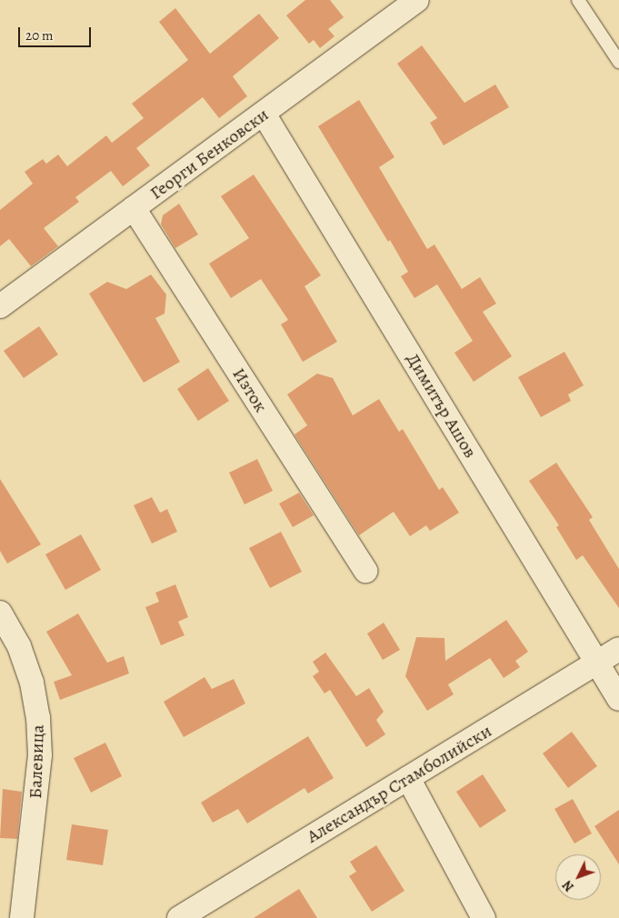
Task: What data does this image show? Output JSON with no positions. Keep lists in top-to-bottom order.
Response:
{
  "streets": {
    "street": [
      "Георги Бенковски",
      "Изток",
      "Димитър Ашов",
      "Балевица",
      "Александър Стамболийски"
    ]
  },
  "crossings": [
    ["Георги Бенковски", "Изток"],
    ["Георги Бенковски", "Димитър Ашов"],
    ["Димитър Ашов", "Александър Стамболийски"]
  ],
  "scale_bar": "20 m",
  "north": "bottom left"
}
